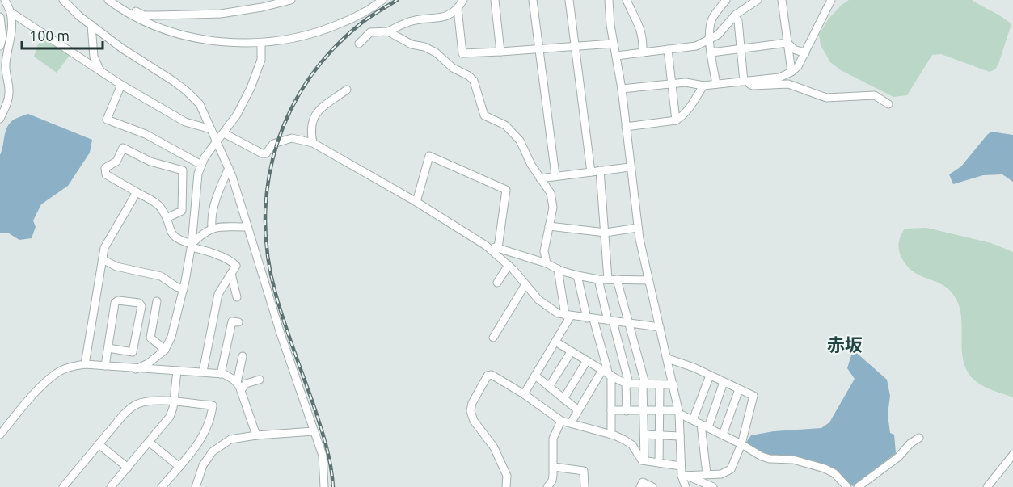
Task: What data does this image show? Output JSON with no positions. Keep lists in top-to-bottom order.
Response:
{
  "districts": ["赤坂"],
  "scale_bar": "100 m"
}
